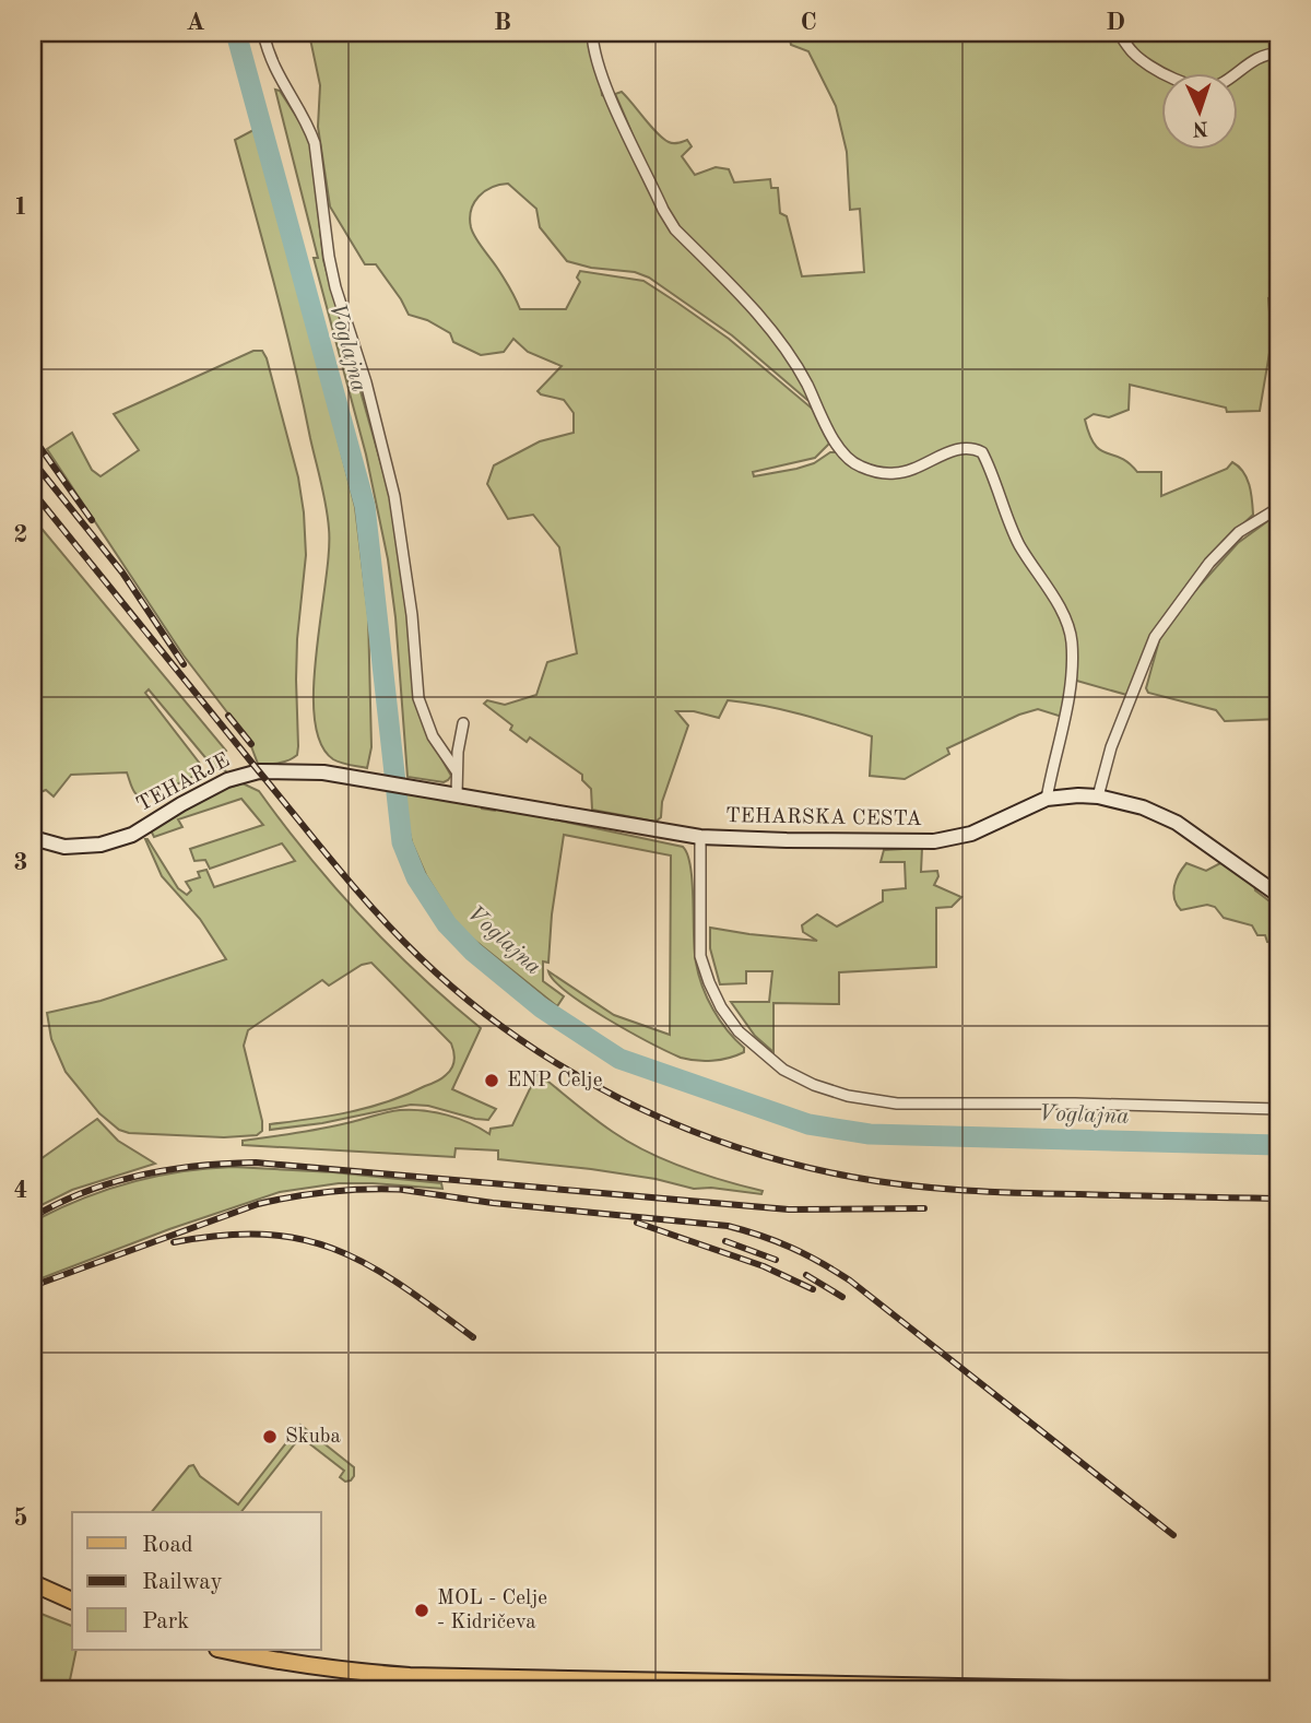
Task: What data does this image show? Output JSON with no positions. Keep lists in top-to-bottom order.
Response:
{
  "streets": {
    "street": ["TEHARJE", "TEHARSKA CESTA"]
  },
  "crossings": [
    ["TEHARJE", "TEHARSKA CESTA"]
  ],
  "water": ["Voglajna"],
  "places": ["ENP Celje", "Skuba", "MOL - Celje - Kidričeva"],
  "legend": ["Road", "Railway", "Park"],
  "north": "bottom",
  "grid": {
    "columns": [
      "A",
      "B",
      "C",
      "D"
    ],
    "rows": [
      "1",
      "2",
      "3",
      "4",
      "5"
    ]
  }
}
